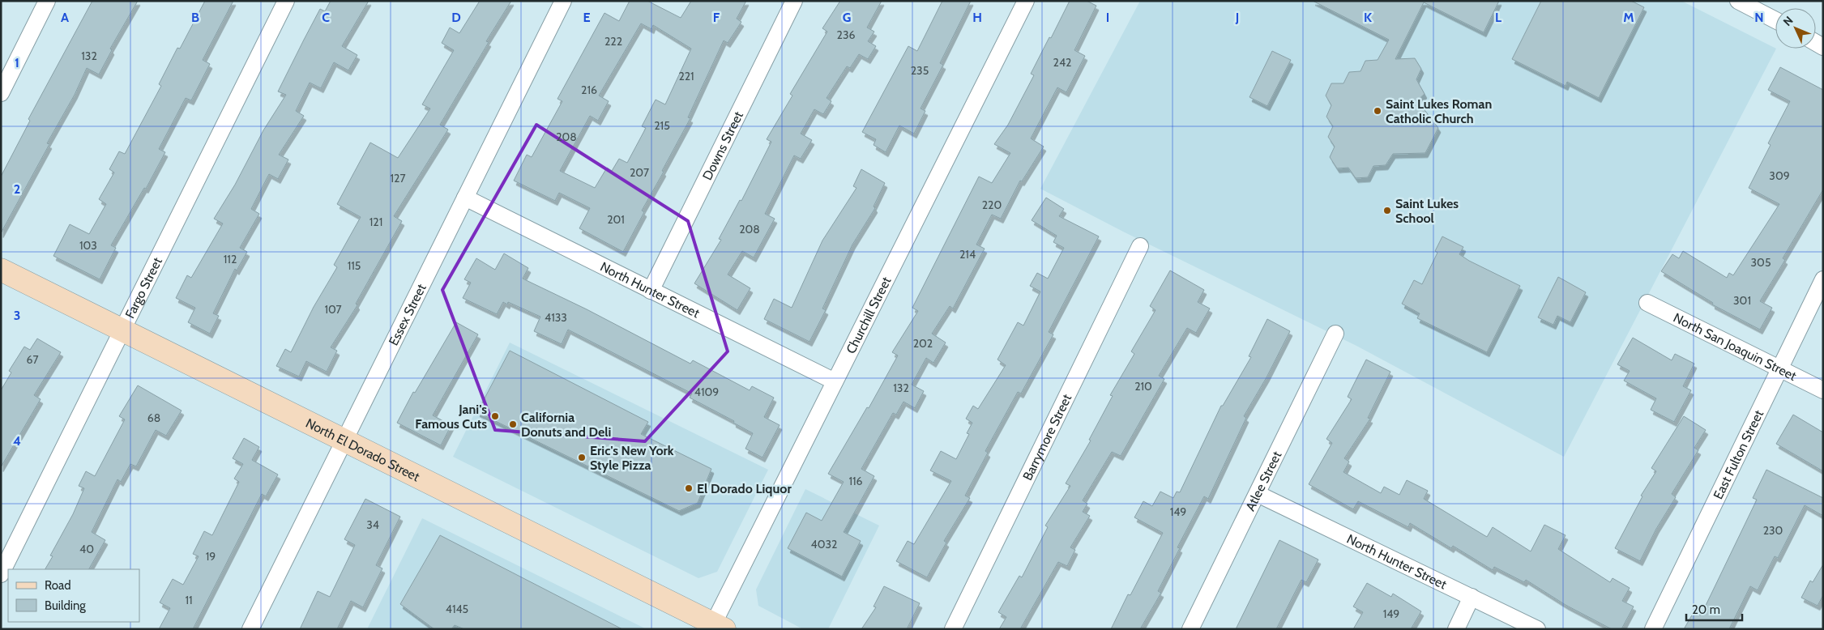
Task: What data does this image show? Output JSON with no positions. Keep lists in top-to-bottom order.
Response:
{
  "streets": {
    "main road": ["North El Dorado Street"],
    "street": [
      "Downs Street",
      "Fargo Street",
      "North Hunter Street",
      "Essex Street",
      "Churchill Street",
      "North San Joaquin Street",
      "Barrymore Street",
      "East Fulton Street",
      "Atlee Street"
    ]
  },
  "crossings": [
    ["Downs Street", "North Hunter Street"],
    ["Fargo Street", "North El Dorado Street"],
    ["North Hunter Street", "Essex Street"],
    ["North Hunter Street", "Churchill Street"],
    ["North Hunter Street", "Atlee Street"],
    ["Essex Street", "North El Dorado Street"],
    ["Churchill Street", "North El Dorado Street"],
    ["North San Joaquin Street", "East Fulton Street"]
  ],
  "places": [
    "Saint Lukes Roman Catholic Church",
    "Saint Lukes School",
    "Jani's Famous Cuts",
    "California Donuts and Deli",
    "Eric's New York Style Pizza",
    "El Dorado Liquor"
  ],
  "house_numbers": [
    "236",
    "222",
    "132",
    "242",
    "235",
    "221",
    "216",
    "215",
    "208",
    "207",
    "309",
    "127",
    "220",
    "201",
    "121",
    "208",
    "103",
    "214",
    "112",
    "305",
    "115",
    "301",
    "107",
    "4133",
    "202",
    "67",
    "210",
    "132",
    "4109",
    "68",
    "116",
    "149",
    "34",
    "230",
    "4032",
    "40",
    "19",
    "11",
    "4145",
    "149"
  ],
  "legend": ["Road", "Building"],
  "scale_bar": "20 m",
  "north": "top left",
  "grid": {
    "columns": [
      "A",
      "B",
      "C",
      "D",
      "E",
      "F",
      "G",
      "H",
      "I",
      "J",
      "K",
      "L",
      "M",
      "N"
    ],
    "rows": [
      "1",
      "2",
      "3",
      "4"
    ]
  }
}
